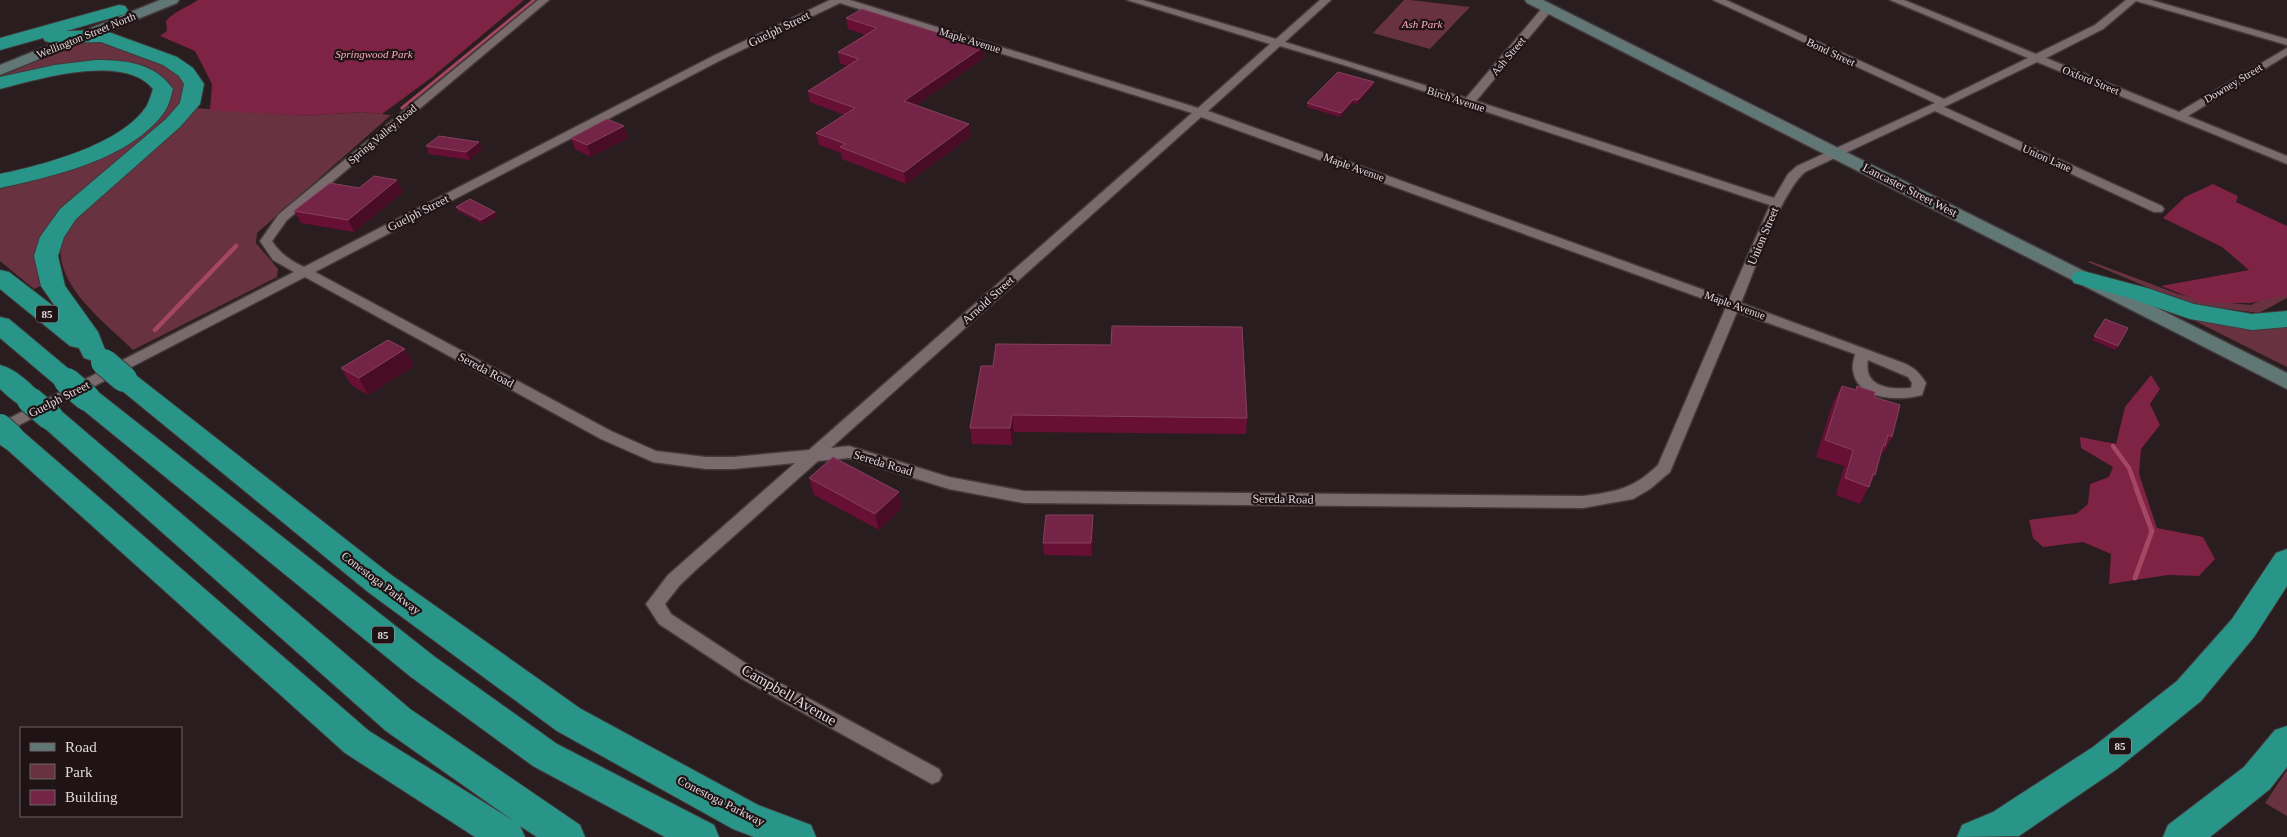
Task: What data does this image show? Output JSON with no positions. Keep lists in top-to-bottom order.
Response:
{
  "streets": {
    "highway": ["85", "Conestoga Parkway"],
    "main road": ["Wellington Street North", "Lancaster Street West"],
    "street": [
      "Guelph Street",
      "Maple Avenue",
      "Bond Street",
      "Ash Street",
      "Oxford Street",
      "Downey Street",
      "Birch Avenue",
      "Spring Valley Road",
      "Union Lane",
      "Union Street",
      "Arnold Street",
      "Sereda Road",
      "Campbell Avenue"
    ]
  },
  "crossings": [
    ["Guelph Street", "Maple Avenue"],
    ["Guelph Street", "Spring Valley Road"],
    ["Guelph Street", "Sereda Road"],
    ["Maple Avenue", "Union Street"],
    ["Maple Avenue", "Arnold Street"],
    ["Bond Street", "Union Lane"],
    ["Bond Street", "Union Street"],
    ["Ash Street", "Birch Avenue"],
    ["Ash Street", "Lancaster Street West"],
    ["Oxford Street", "Downey Street"],
    ["Oxford Street", "Union Street"],
    ["Birch Avenue", "Union Street"],
    ["Birch Avenue", "Arnold Street"],
    ["Spring Valley Road", "Sereda Road"],
    ["Union Lane", "Union Street"],
    ["Lancaster Street West", "Union Street"],
    ["Union Street", "Sereda Road"],
    ["Arnold Street", "Sereda Road"],
    ["Arnold Street", "Campbell Avenue"]
  ],
  "parks": ["Ash Park", "Springwood Park"],
  "legend": ["Road", "Park", "Building"]
}
